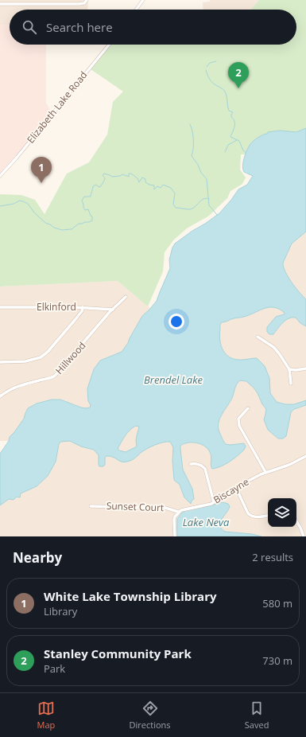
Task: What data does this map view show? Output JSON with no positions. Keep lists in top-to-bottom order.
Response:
{
  "streets": {
    "street": [
      "Elizabeth Lake Road",
      "Elkinford",
      "Hillwood",
      "Biscayne",
      "Sunset Court"
    ]
  },
  "crossings": [
    ["Elkinford", "Hillwood"],
    ["Biscayne", "Sunset Court"]
  ],
  "water": ["Brendel Lake", "Lake Neva"],
  "page": {
    "search": "Search here",
    "pins": ["2", "1"],
    "heading": ["Nearby", "2 results"],
    "list": [
      {
        "mark": "1",
        "name": "White Lake Township Library",
        "note": "Library",
        "value": "580 m"
      },
      {
        "mark": "2",
        "name": "Stanley Community Park",
        "note": "Park",
        "value": "730 m"
      }
    ],
    "nav": ["Map", "Directions", "Saved"]
  }
}
